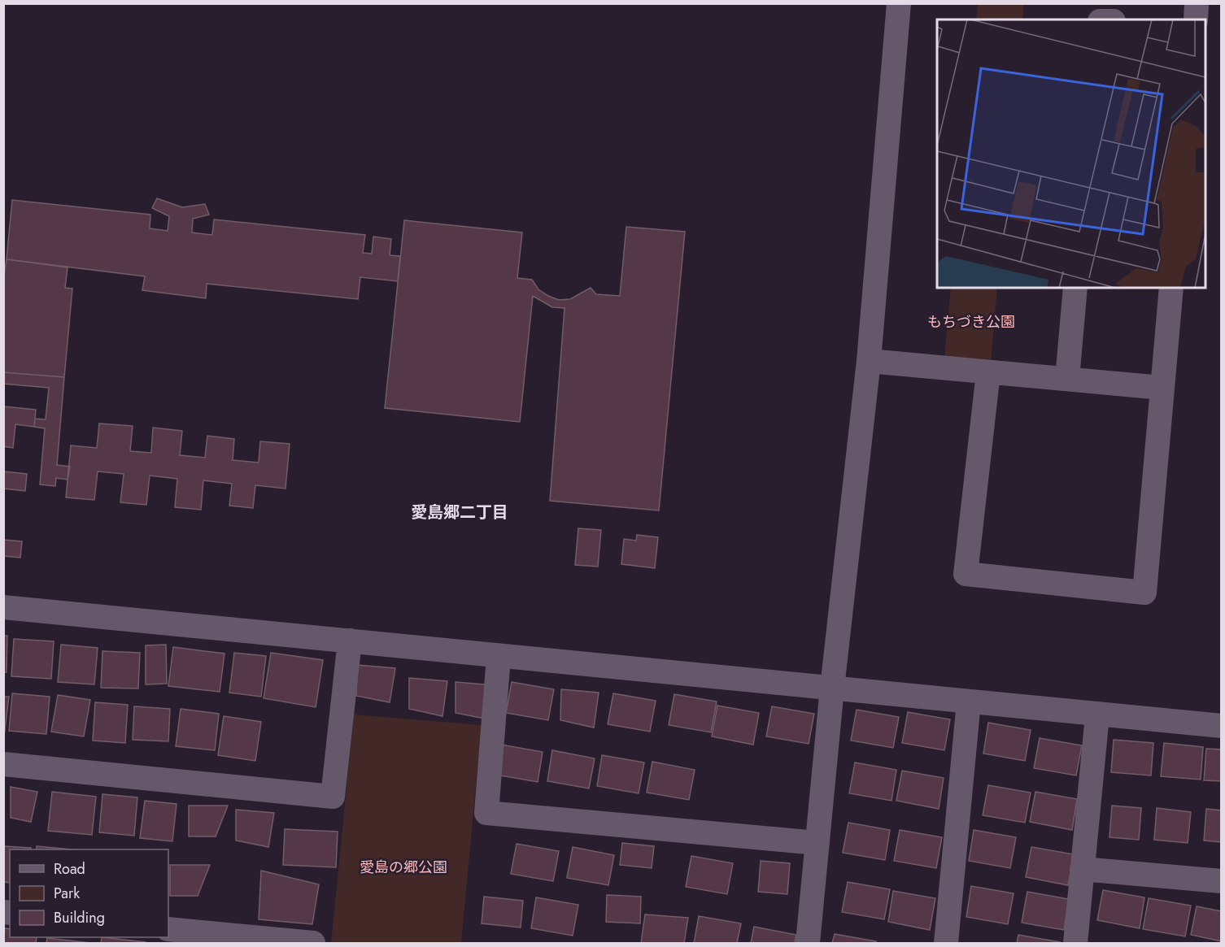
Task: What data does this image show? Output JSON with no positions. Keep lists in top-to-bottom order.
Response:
{
  "districts": ["愛島郷二丁目"],
  "parks": ["もちづき公園", "愛島の郷公園"],
  "legend": ["Road", "Park", "Building"]
}
